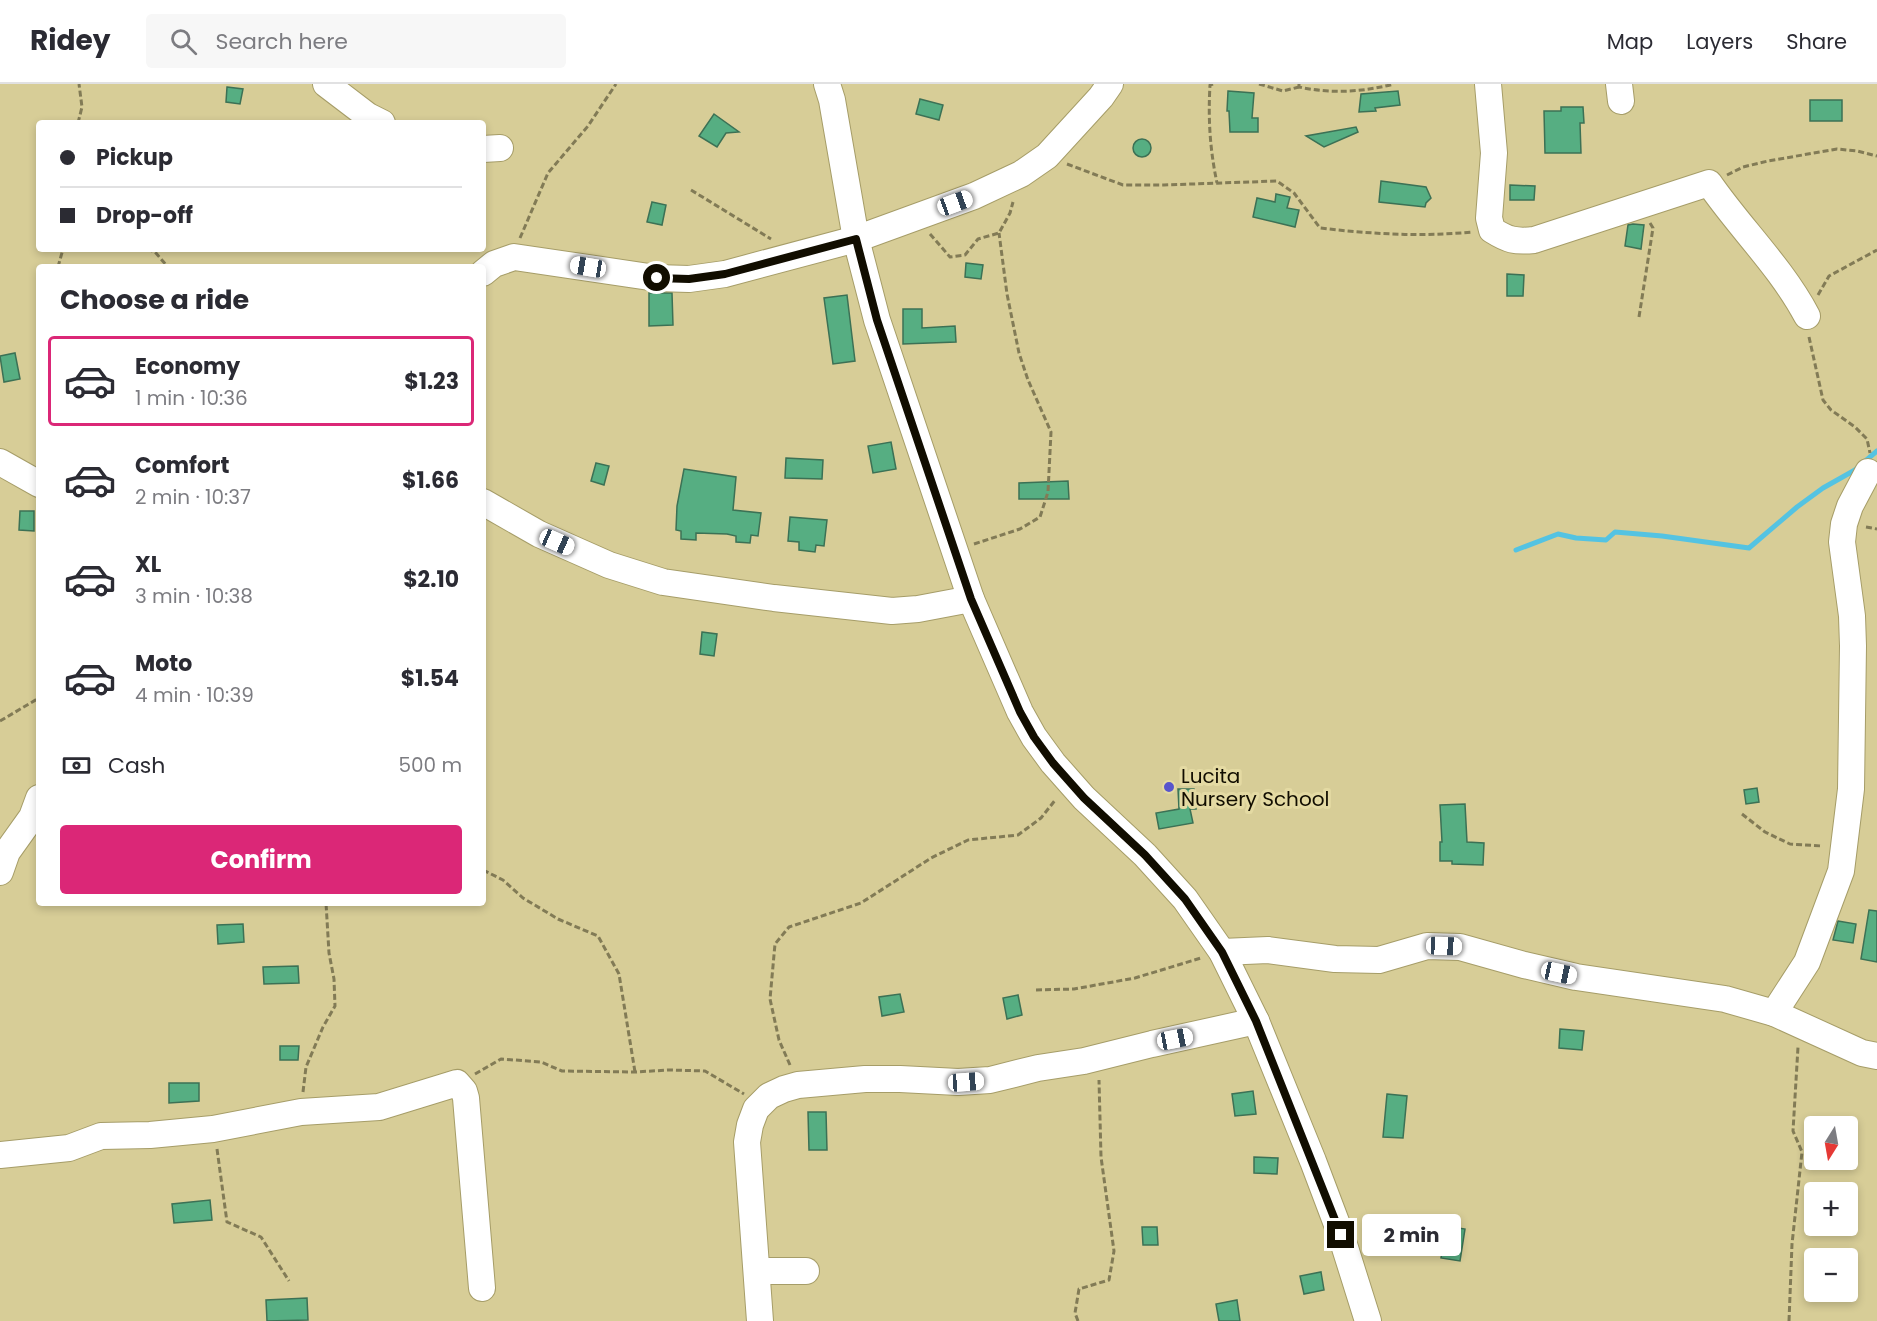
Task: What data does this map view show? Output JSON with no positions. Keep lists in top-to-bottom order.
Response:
{
  "places": ["Lucita Nursery School"],
  "north": "bottom",
  "page": {
    "header": "Ridey",
    "search": "Search here",
    "nav": ["Map", "Layers", "Share"],
    "banner": ["Pickup", "Drop-off"],
    "heading": "Choose a ride",
    "list": [
      {
        "name": "Economy",
        "note": "1 min · 10:36",
        "value": "$1.23"
      },
      {
        "name": "Comfort",
        "note": "2 min · 10:37",
        "value": "$1.66"
      },
      {
        "name": "XL",
        "note": "3 min · 10:38",
        "value": "$2.10"
      },
      {
        "name": "Moto",
        "note": "4 min · 10:39",
        "value": "$1.54"
      }
    ],
    "pay": ["Cash", "500 m"],
    "buttons": "Confirm",
    "map_buttons": ["+", "−"],
    "bubble": "2 min"
  }
}
